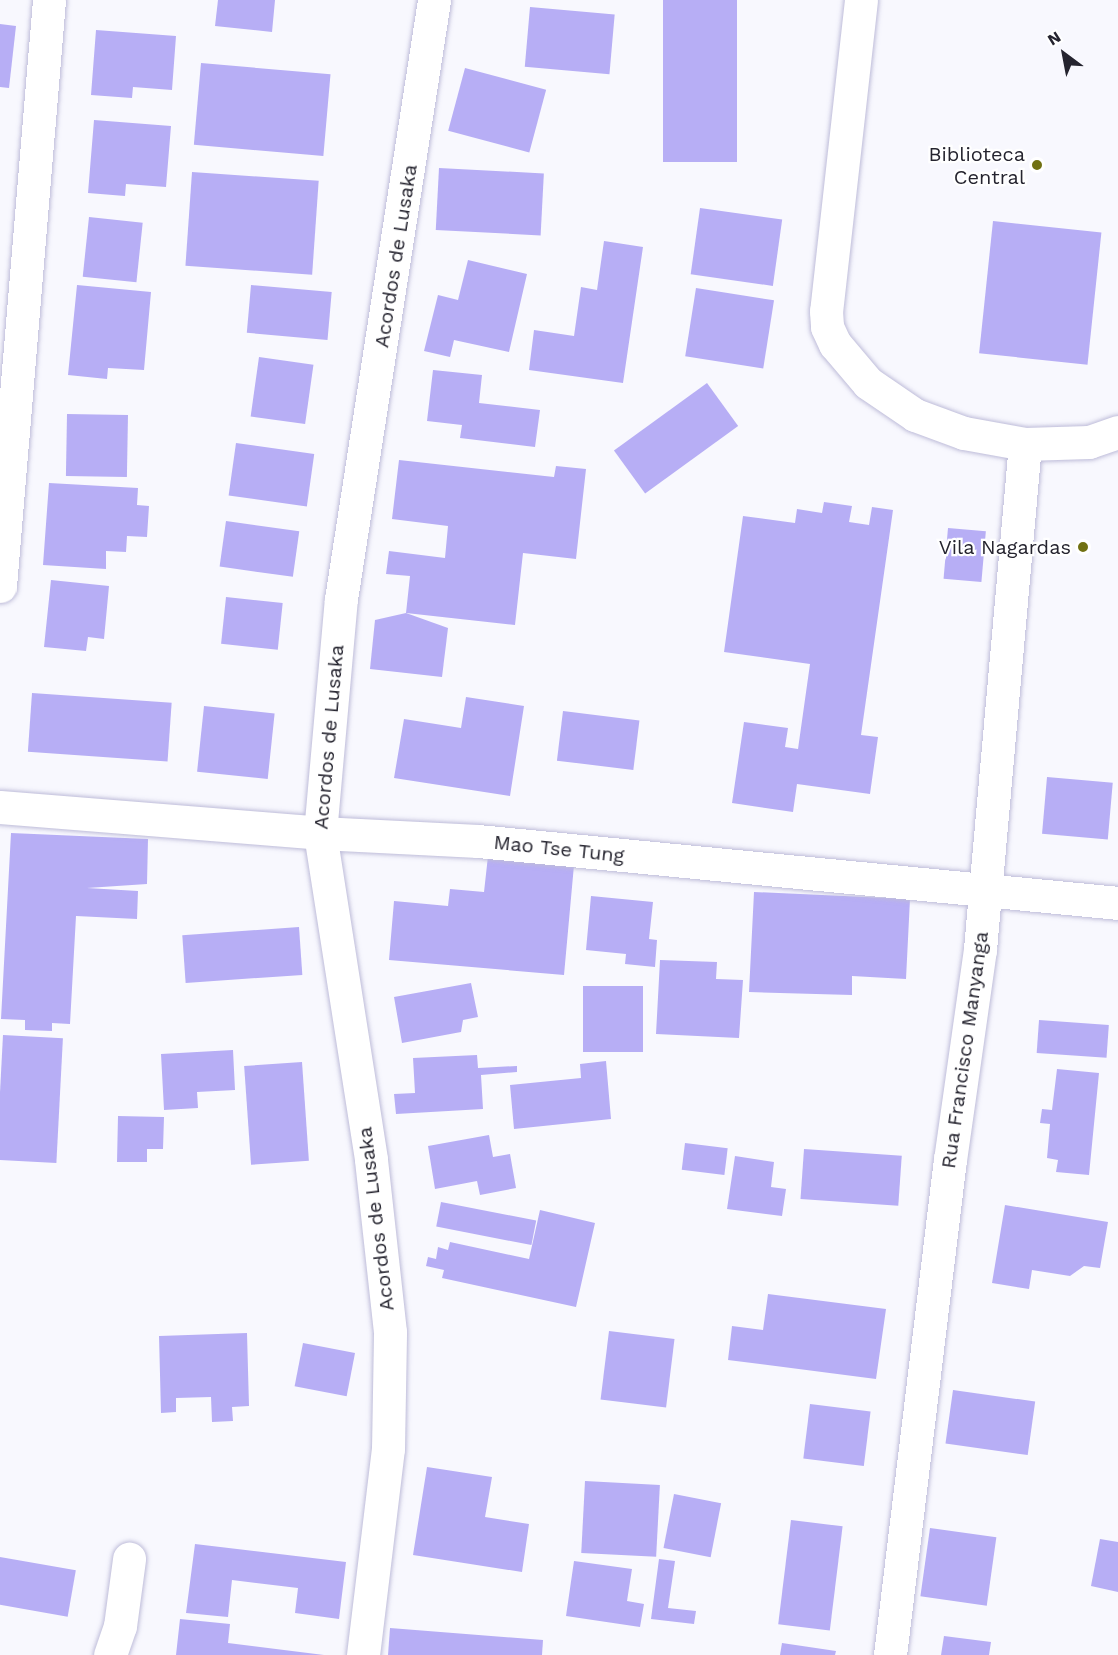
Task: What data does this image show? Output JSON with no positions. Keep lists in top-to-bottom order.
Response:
{
  "streets": {
    "street": ["Acordos de Lusaka", "Mao Tse Tung", "Rua Francisco Manyanga"]
  },
  "crossings": [
    ["Acordos de Lusaka", "Mao Tse Tung"],
    ["Mao Tse Tung", "Rua Francisco Manyanga"]
  ],
  "places": ["Biblioteca Central", "Vila Nagardas"],
  "north": "top left"
}
